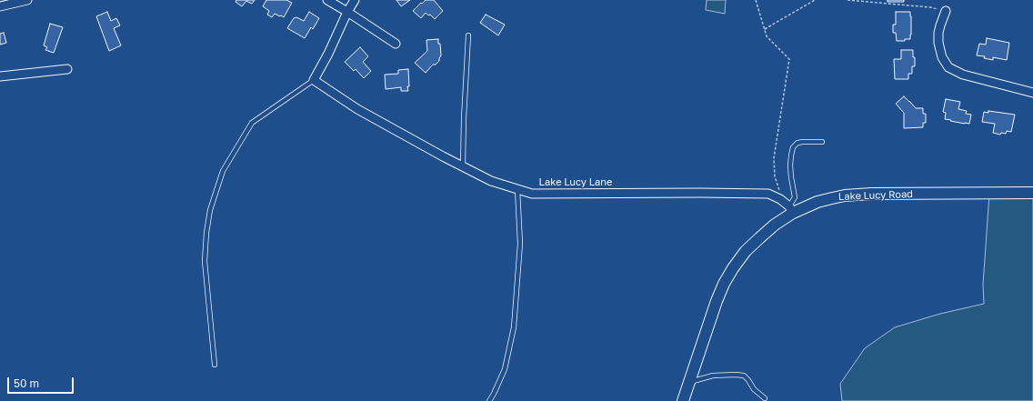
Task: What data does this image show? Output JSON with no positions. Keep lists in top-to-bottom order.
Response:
{
  "streets": {
    "street": ["Lake Lucy Lane", "Lake Lucy Road"]
  },
  "crossings": [
    ["Lake Lucy Lane", "Lake Lucy Road"]
  ],
  "scale_bar": "50 m"
}
